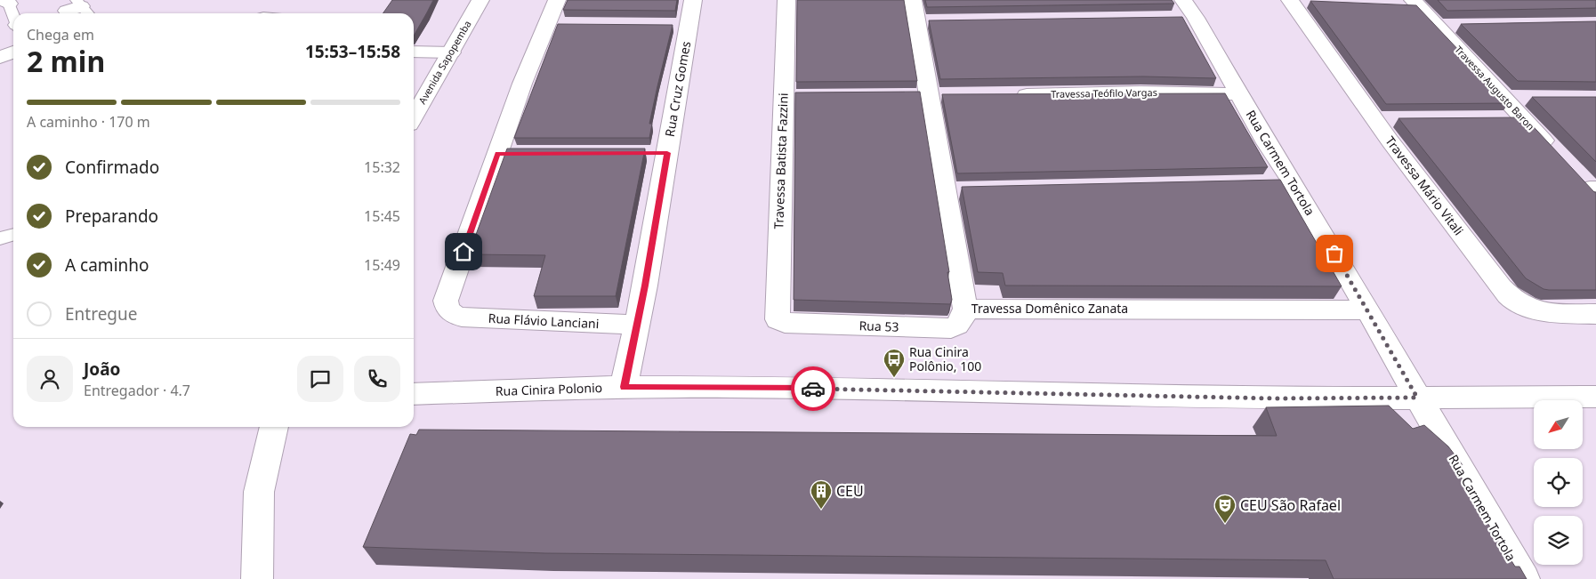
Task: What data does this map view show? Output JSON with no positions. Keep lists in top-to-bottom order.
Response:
{
  "streets": {
    "street": [
      "Avenida Sapopemba",
      "Travessa Augusto Baron",
      "Rua Cruz Gomes",
      "Travessa Teófilo Vargas",
      "Travessa Batista Fazzini",
      "Rua Carmem Tortola",
      "Travessa Mário Vitali",
      "Travessa Domênico Zanata",
      "Rua Flávio Lanciani",
      "Rua 53",
      "Rua Cinira Polonio"
    ]
  },
  "crossings": [
    ["Rua Cruz Gomes", "Rua Flávio Lanciani"],
    ["Rua Cruz Gomes", "Rua Cinira Polonio"],
    ["Travessa Teófilo Vargas", "Rua Carmem Tortola"],
    ["Travessa Batista Fazzini", "Rua 53"],
    ["Rua Carmem Tortola", "Travessa Domênico Zanata"],
    ["Rua Carmem Tortola", "Rua Cinira Polonio"],
    ["Travessa Domênico Zanata", "Rua 53"]
  ],
  "places": {
    "bus stop": ["Rua Cinira Polônio, 100"],
    "building": ["CEU"],
    "theatre": ["CEU São Rafael"]
  },
  "north": "bottom left",
  "page": {
    "heading": ["2 min", "Chega em", "15:53–15:58"],
    "panel": ["João", "Entregador · 4.7"],
    "bar": "A caminho · 170 m",
    "list": [
      ["Confirmado", "15:32"],
      ["Preparando", "15:45"],
      ["A caminho", "15:49"],
      "Entregue"
    ]
  }
}
